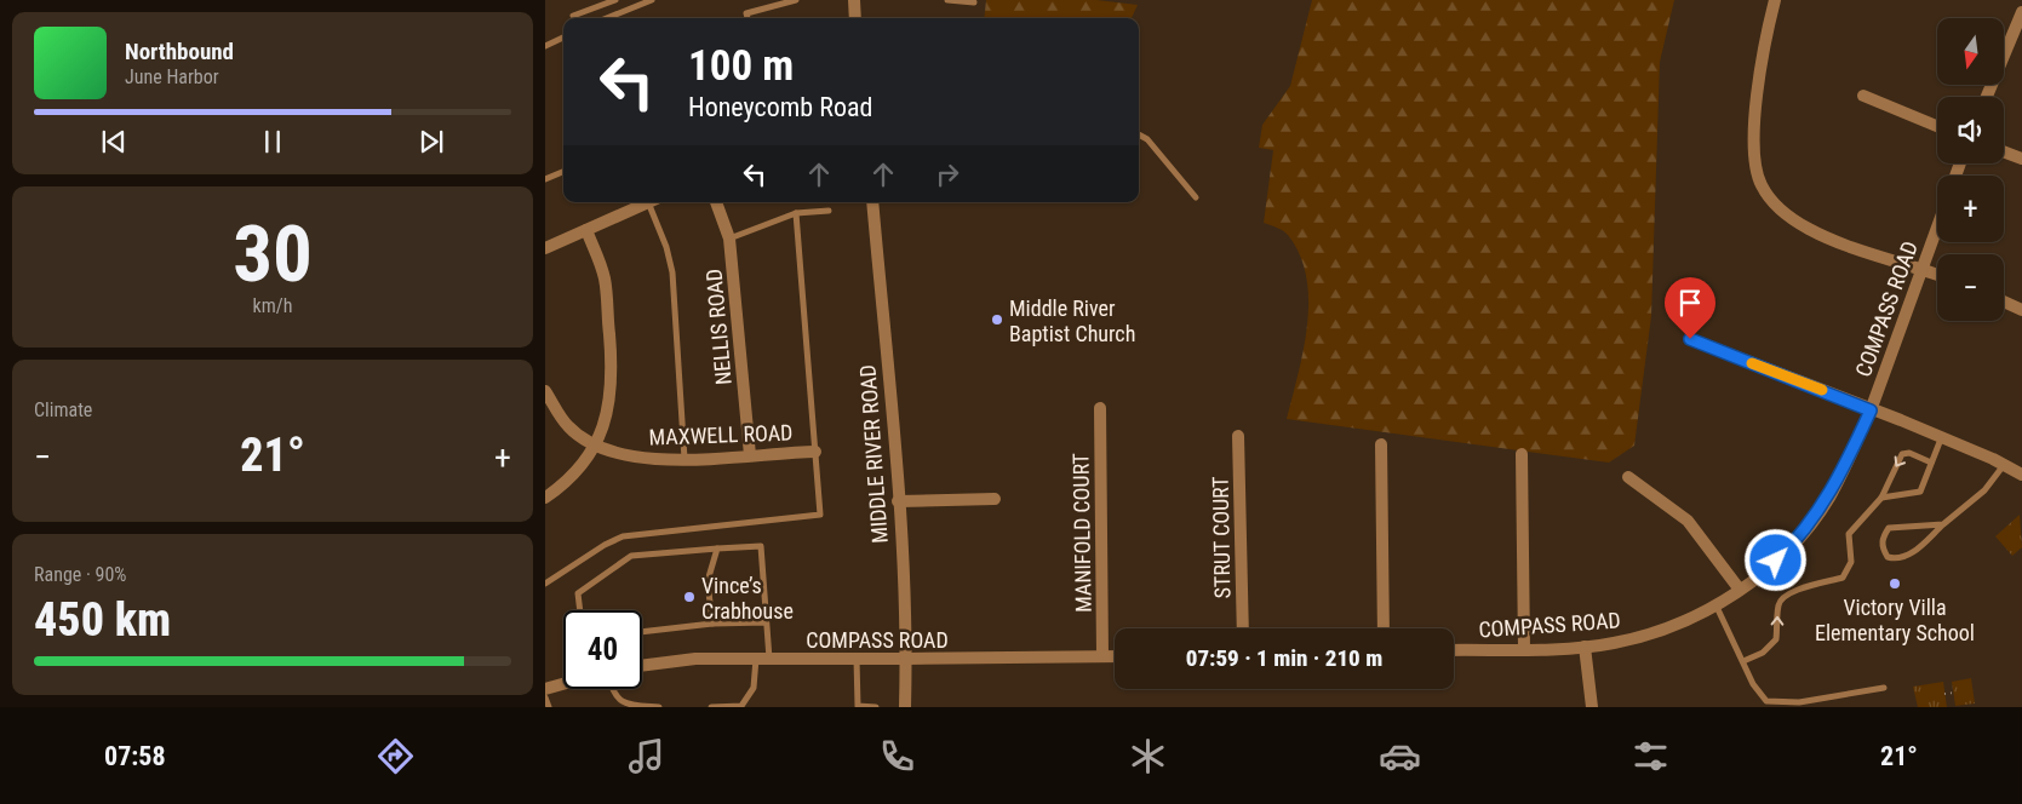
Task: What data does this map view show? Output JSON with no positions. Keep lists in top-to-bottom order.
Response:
{
  "streets": {
    "street": [
      "COMPASS ROAD",
      "NELLIS ROAD",
      "MAXWELL ROAD",
      "MIDDLE RIVER ROAD",
      "MANIFOLD COURT",
      "STRUT COURT"
    ]
  },
  "crossings": [
    ["COMPASS ROAD", "MIDDLE RIVER ROAD"],
    ["COMPASS ROAD", "MANIFOLD COURT"],
    ["NELLIS ROAD", "MAXWELL ROAD"]
  ],
  "places": ["Middle River Baptist Church", "Victory Villa Elementary School", "Vince’s Crabhouse"],
  "north": "bottom",
  "page": {
    "map_buttons": ["+", "−"],
    "turn": ["100 m", "Honeycomb Road"],
    "song": ["Northbound", "June Harbor"],
    "tile": [
      ["30", "km/h"],
      "Climate",
      ["Range · 90%", "450 km"]
    ],
    "heat": ["−", "21°", "+"],
    "limit": "40",
    "trip": "07:59 · 1 min · 210 m",
    "tabs": ["07:58", "21°"]
  }
}
